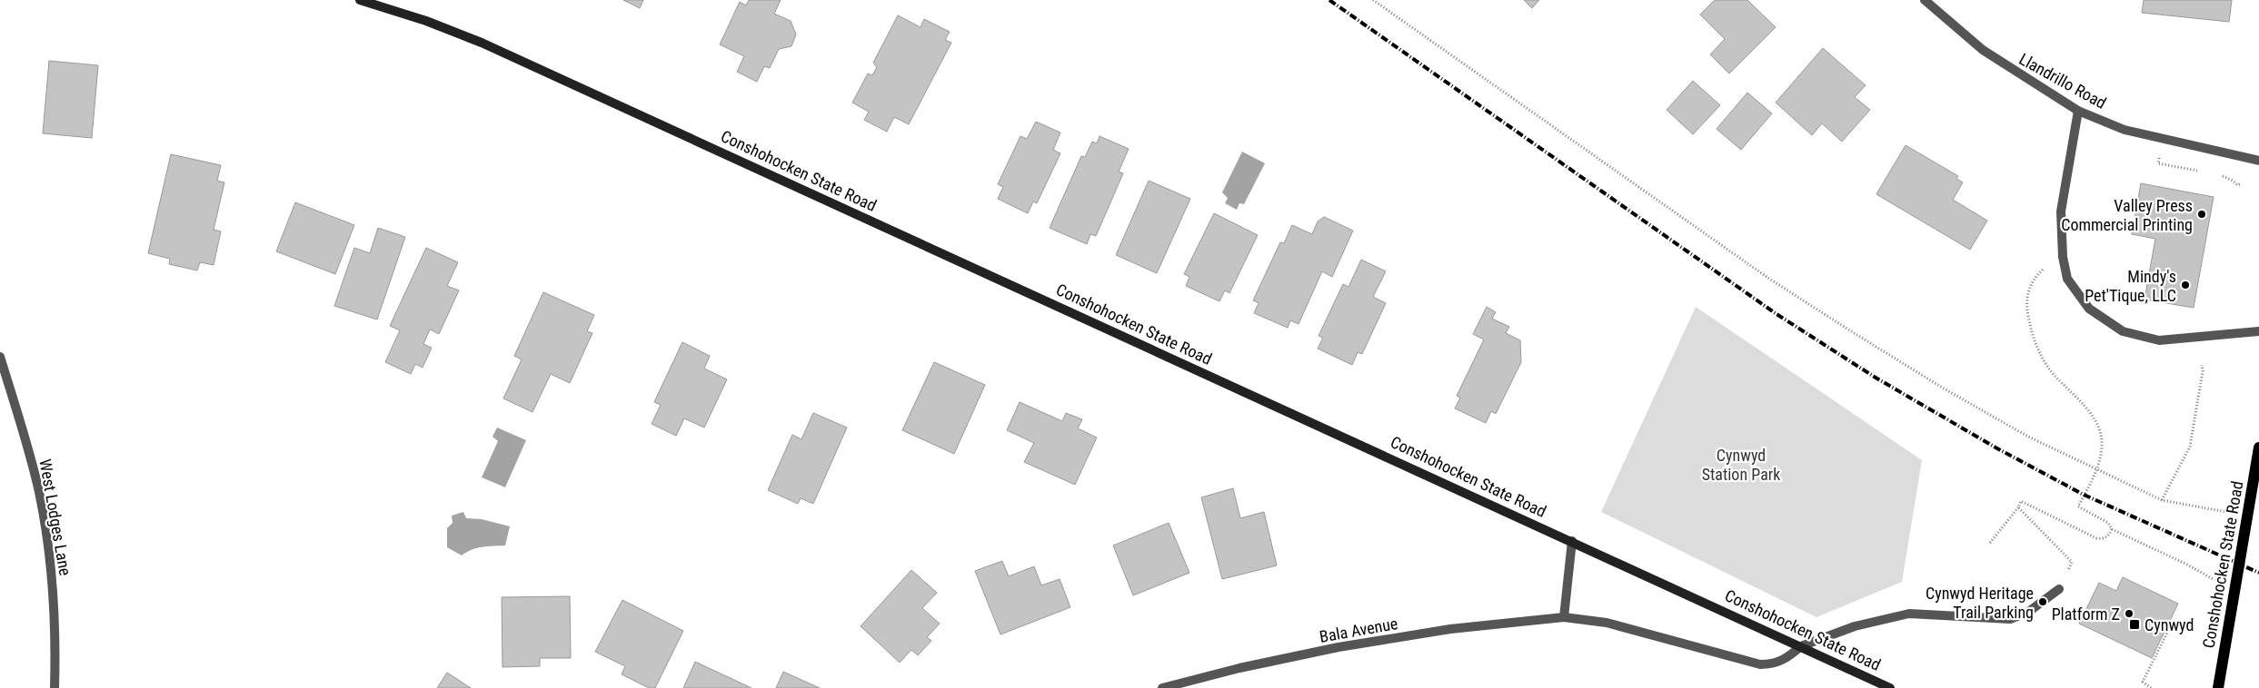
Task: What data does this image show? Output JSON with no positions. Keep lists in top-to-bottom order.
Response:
{
  "streets": {
    "main road": ["Conshohocken State Road"],
    "street": ["Llandrillo Road", "West Lodges Lane", "Bala Avenue"]
  },
  "crossings": [
    ["Conshohocken State Road", "Bala Avenue"]
  ],
  "parks": ["Cynwyd Station Park"],
  "places": {
    "other": [
      "Valley Press Commercial Printing",
      "Mindy's Pet'Tique, LLC",
      "Cynwyd Heritage Trail Parking",
      "Platform Z"
    ],
    "transit": ["Cynwyd"]
  }
}
